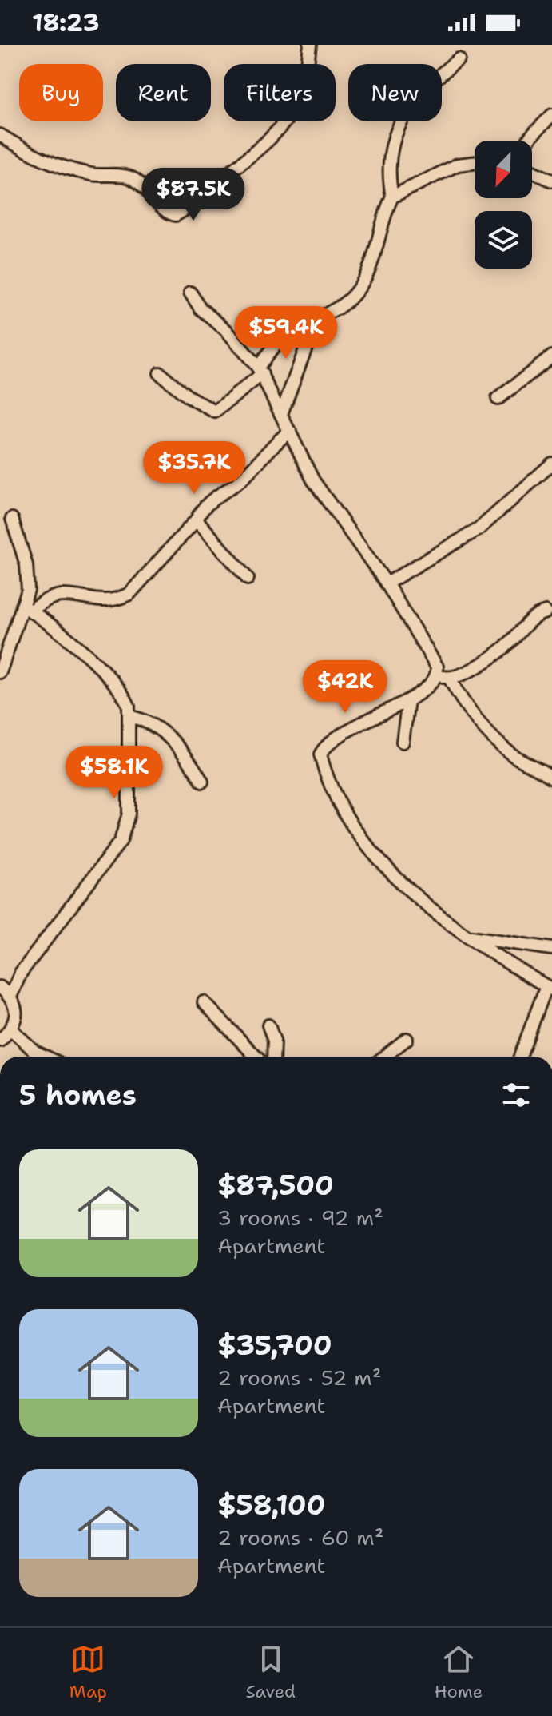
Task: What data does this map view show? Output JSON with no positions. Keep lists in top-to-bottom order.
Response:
{
  "north": "bottom left",
  "page": {
    "status": "18:23",
    "chip": [
      "Buy",
      "Rent",
      "Filters",
      "New"
    ],
    "price": [
      "$87.5K",
      "$59.4K",
      "$35.7K",
      "$42K",
      "$58.1K"
    ],
    "heading": "5 homes",
    "list": [
      {
        "name": "$87,500",
        "note": "3 rooms · 92 m² · Apartment"
      },
      {
        "name": "$35,700",
        "note": "2 rooms · 52 m² · Apartment"
      },
      {
        "name": "$58,100",
        "note": "2 rooms · 60 m² · Apartment"
      }
    ],
    "tabs": ["Map", "Saved", "Home"]
  }
}
